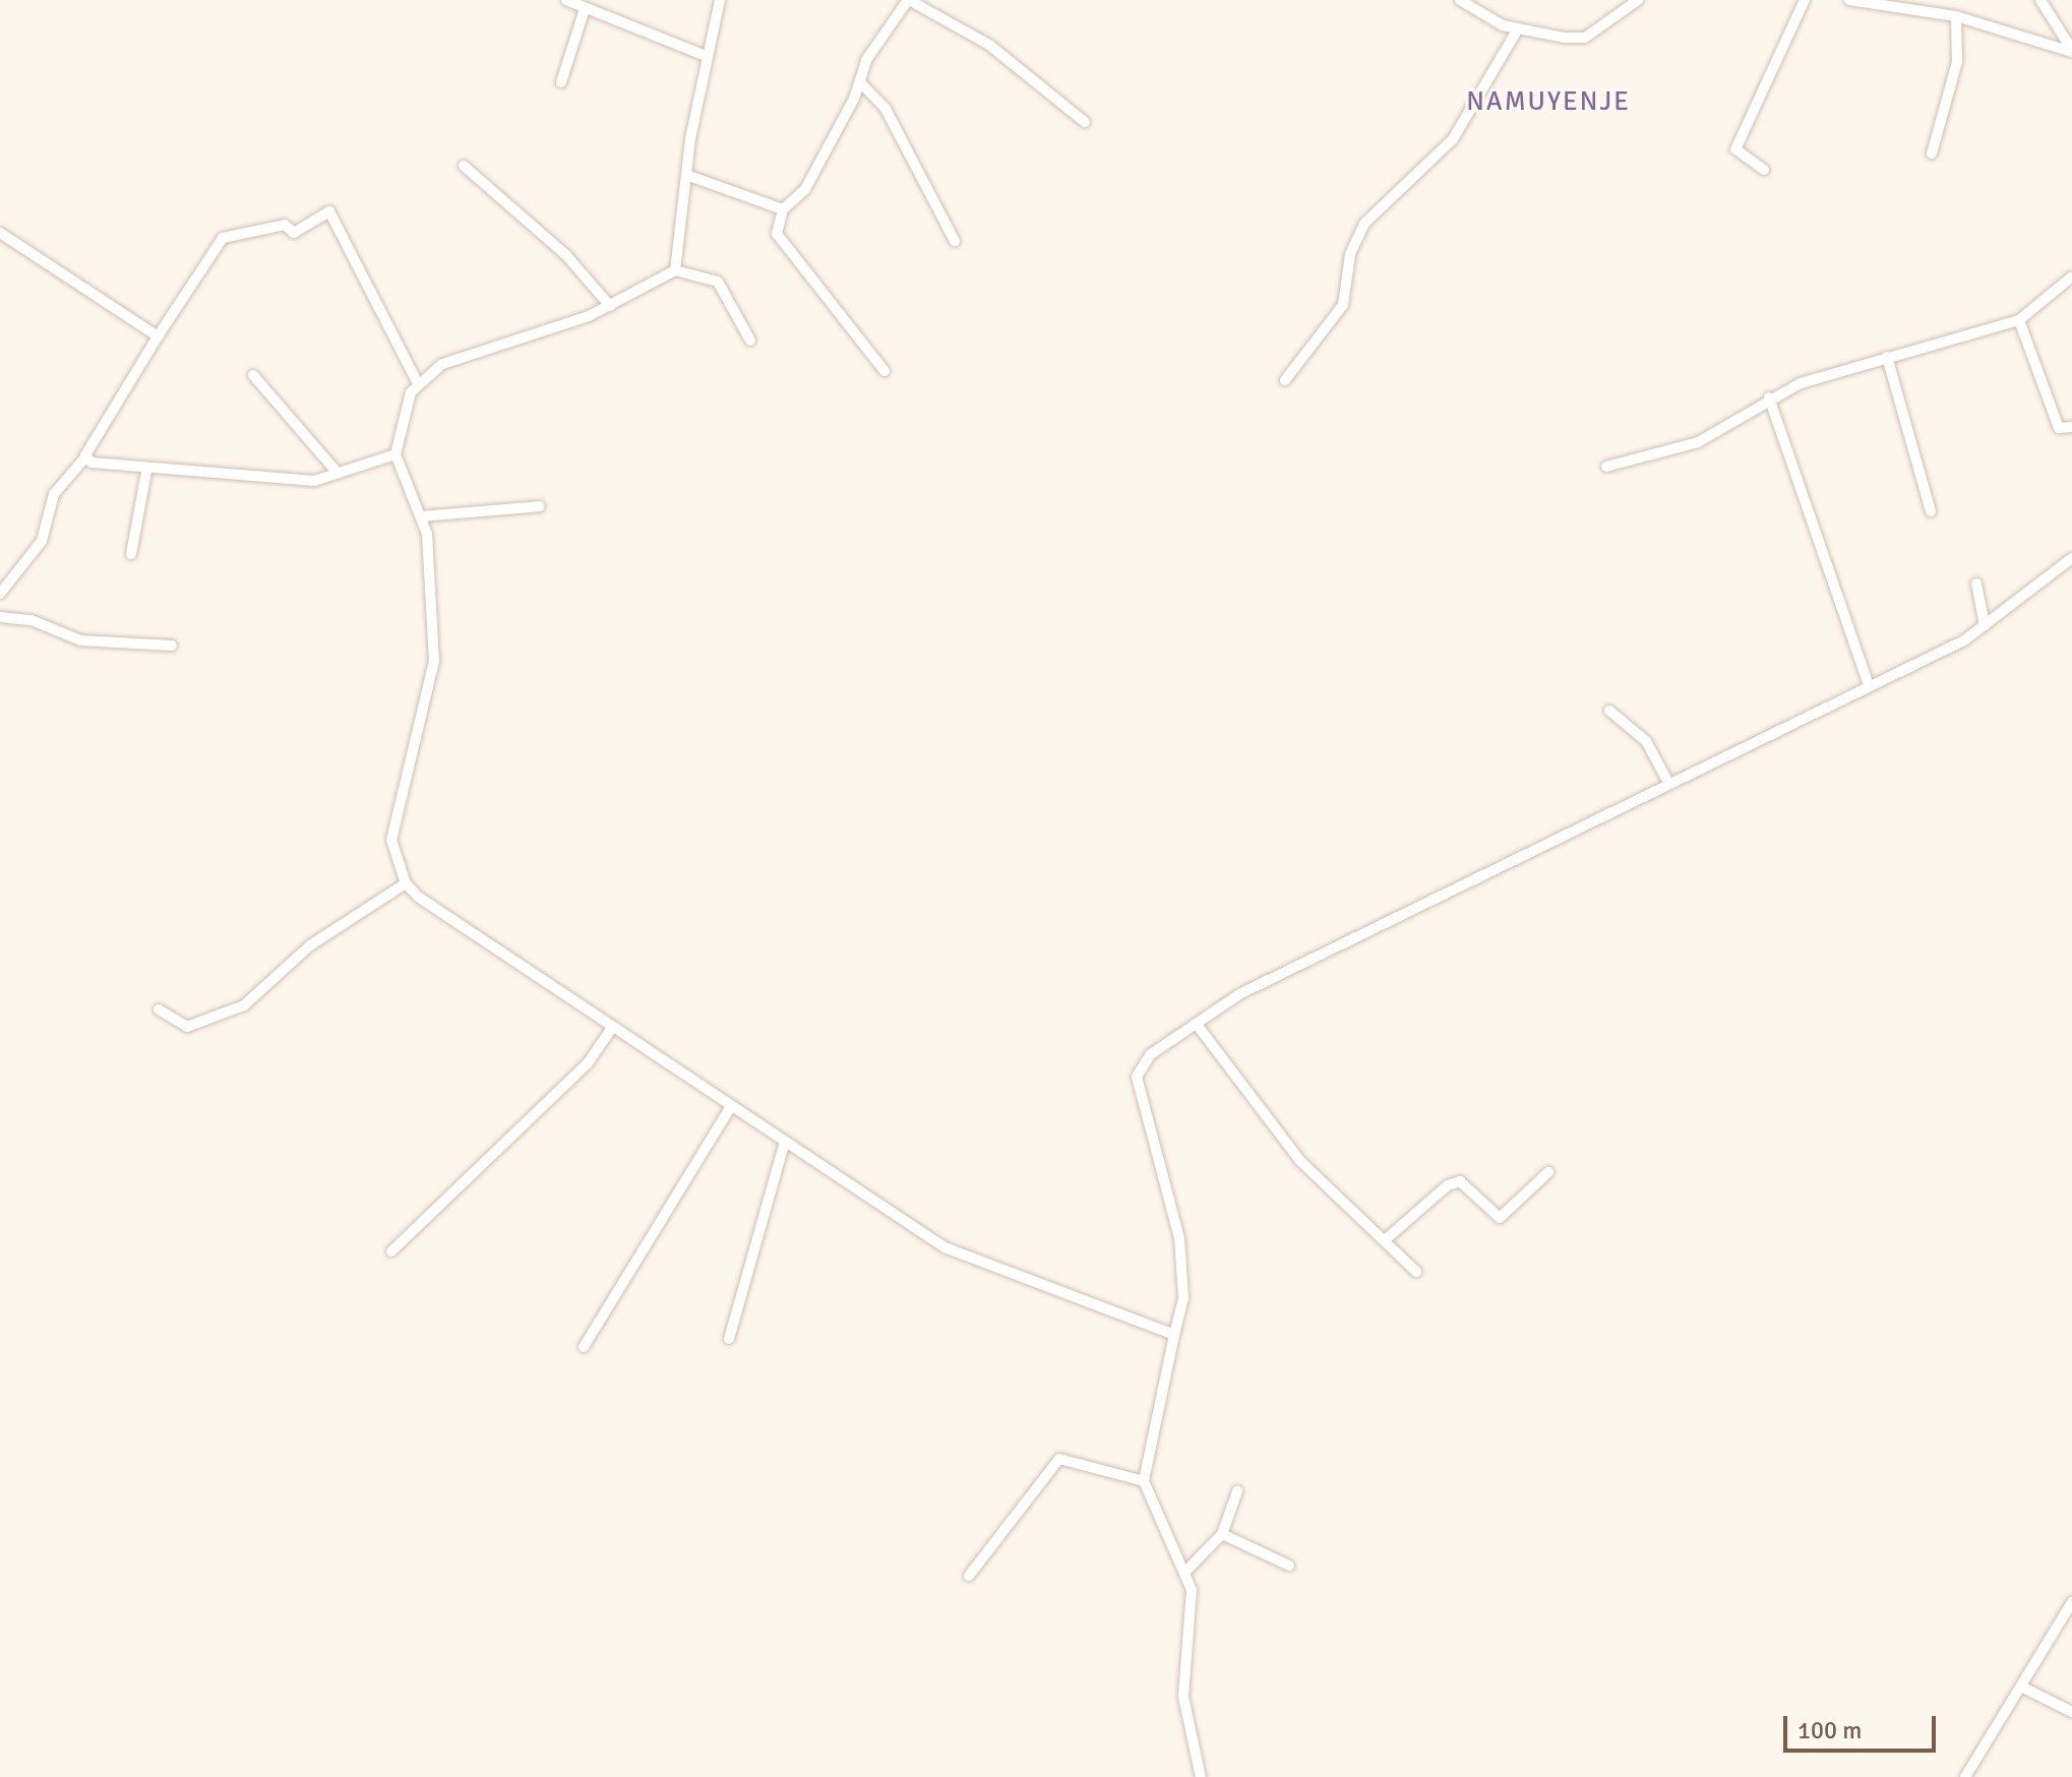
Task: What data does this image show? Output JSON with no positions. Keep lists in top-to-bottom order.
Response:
{
  "districts": ["NAMUYENJE"],
  "scale_bar": "100 m"
}
